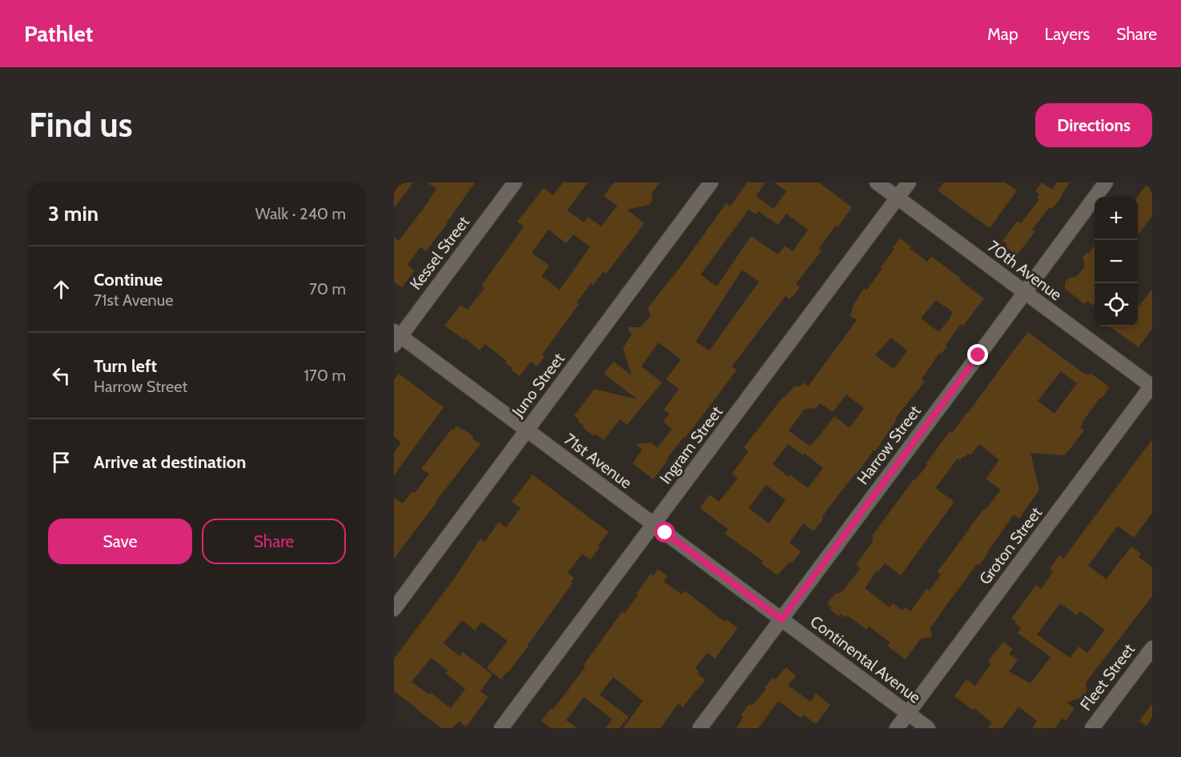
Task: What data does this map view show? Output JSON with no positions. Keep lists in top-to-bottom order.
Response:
{
  "streets": {
    "street": [
      "Kessel Street",
      "70th Avenue",
      "Juno Street",
      "Ingram Street",
      "Harrow Street",
      "71st Avenue",
      "Groton Street",
      "Continental Avenue",
      "Fleet Street"
    ]
  },
  "crossings": [
    ["Kessel Street", "71st Avenue"],
    ["70th Avenue", "Ingram Street"],
    ["70th Avenue", "Harrow Street"],
    ["70th Avenue", "Groton Street"],
    ["Juno Street", "71st Avenue"],
    ["Ingram Street", "71st Avenue"],
    ["Harrow Street", "71st Avenue"],
    ["Harrow Street", "Continental Avenue"],
    ["71st Avenue", "Continental Avenue"],
    ["Groton Street", "Continental Avenue"]
  ],
  "page": {
    "header": "Pathlet",
    "nav": ["Map", "Layers", "Share"],
    "buttons": [
      "Directions",
      ["Save", "Share"]
    ],
    "title": "Find us",
    "heading": ["3 min", "Walk · 240 m"],
    "map_buttons": ["+", "−"],
    "list": [
      ["Continue", "71st Avenue", "70 m"],
      ["Turn left", "Harrow Street", "170 m"],
      "Arrive at destination"
    ]
  }
}
